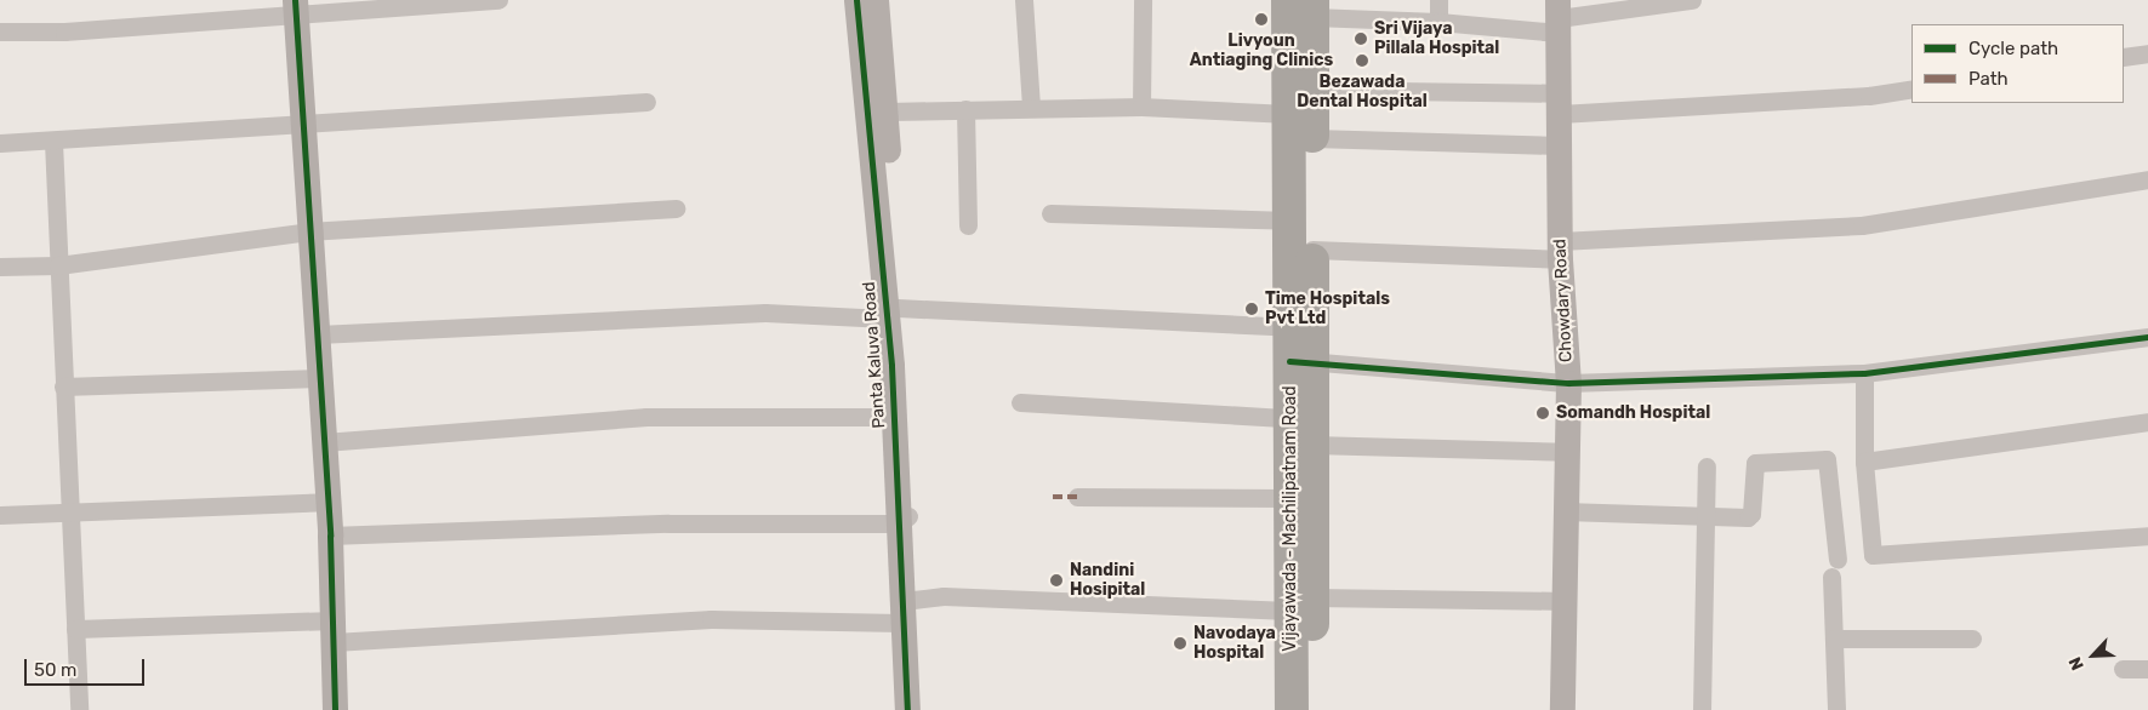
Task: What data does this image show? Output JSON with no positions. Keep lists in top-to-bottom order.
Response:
{
  "streets": {
    "highway": ["Vijayawada - Machilipatnam Road"],
    "street": ["Chowdary Road", "Panta Kaluva Road"]
  },
  "places": [
    "Livyoun Antiaging Clinics",
    "Sri Vijaya Pillala Hospital",
    "Bezawada Dental Hospital",
    "Time Hospitals Pvt Ltd",
    "Somandh Hospital",
    "Nandini Hosipital",
    "Navodaya Hospital"
  ],
  "legend": ["Cycle path", "Path"],
  "scale_bar": "50 m",
  "north": "bottom left"
}
